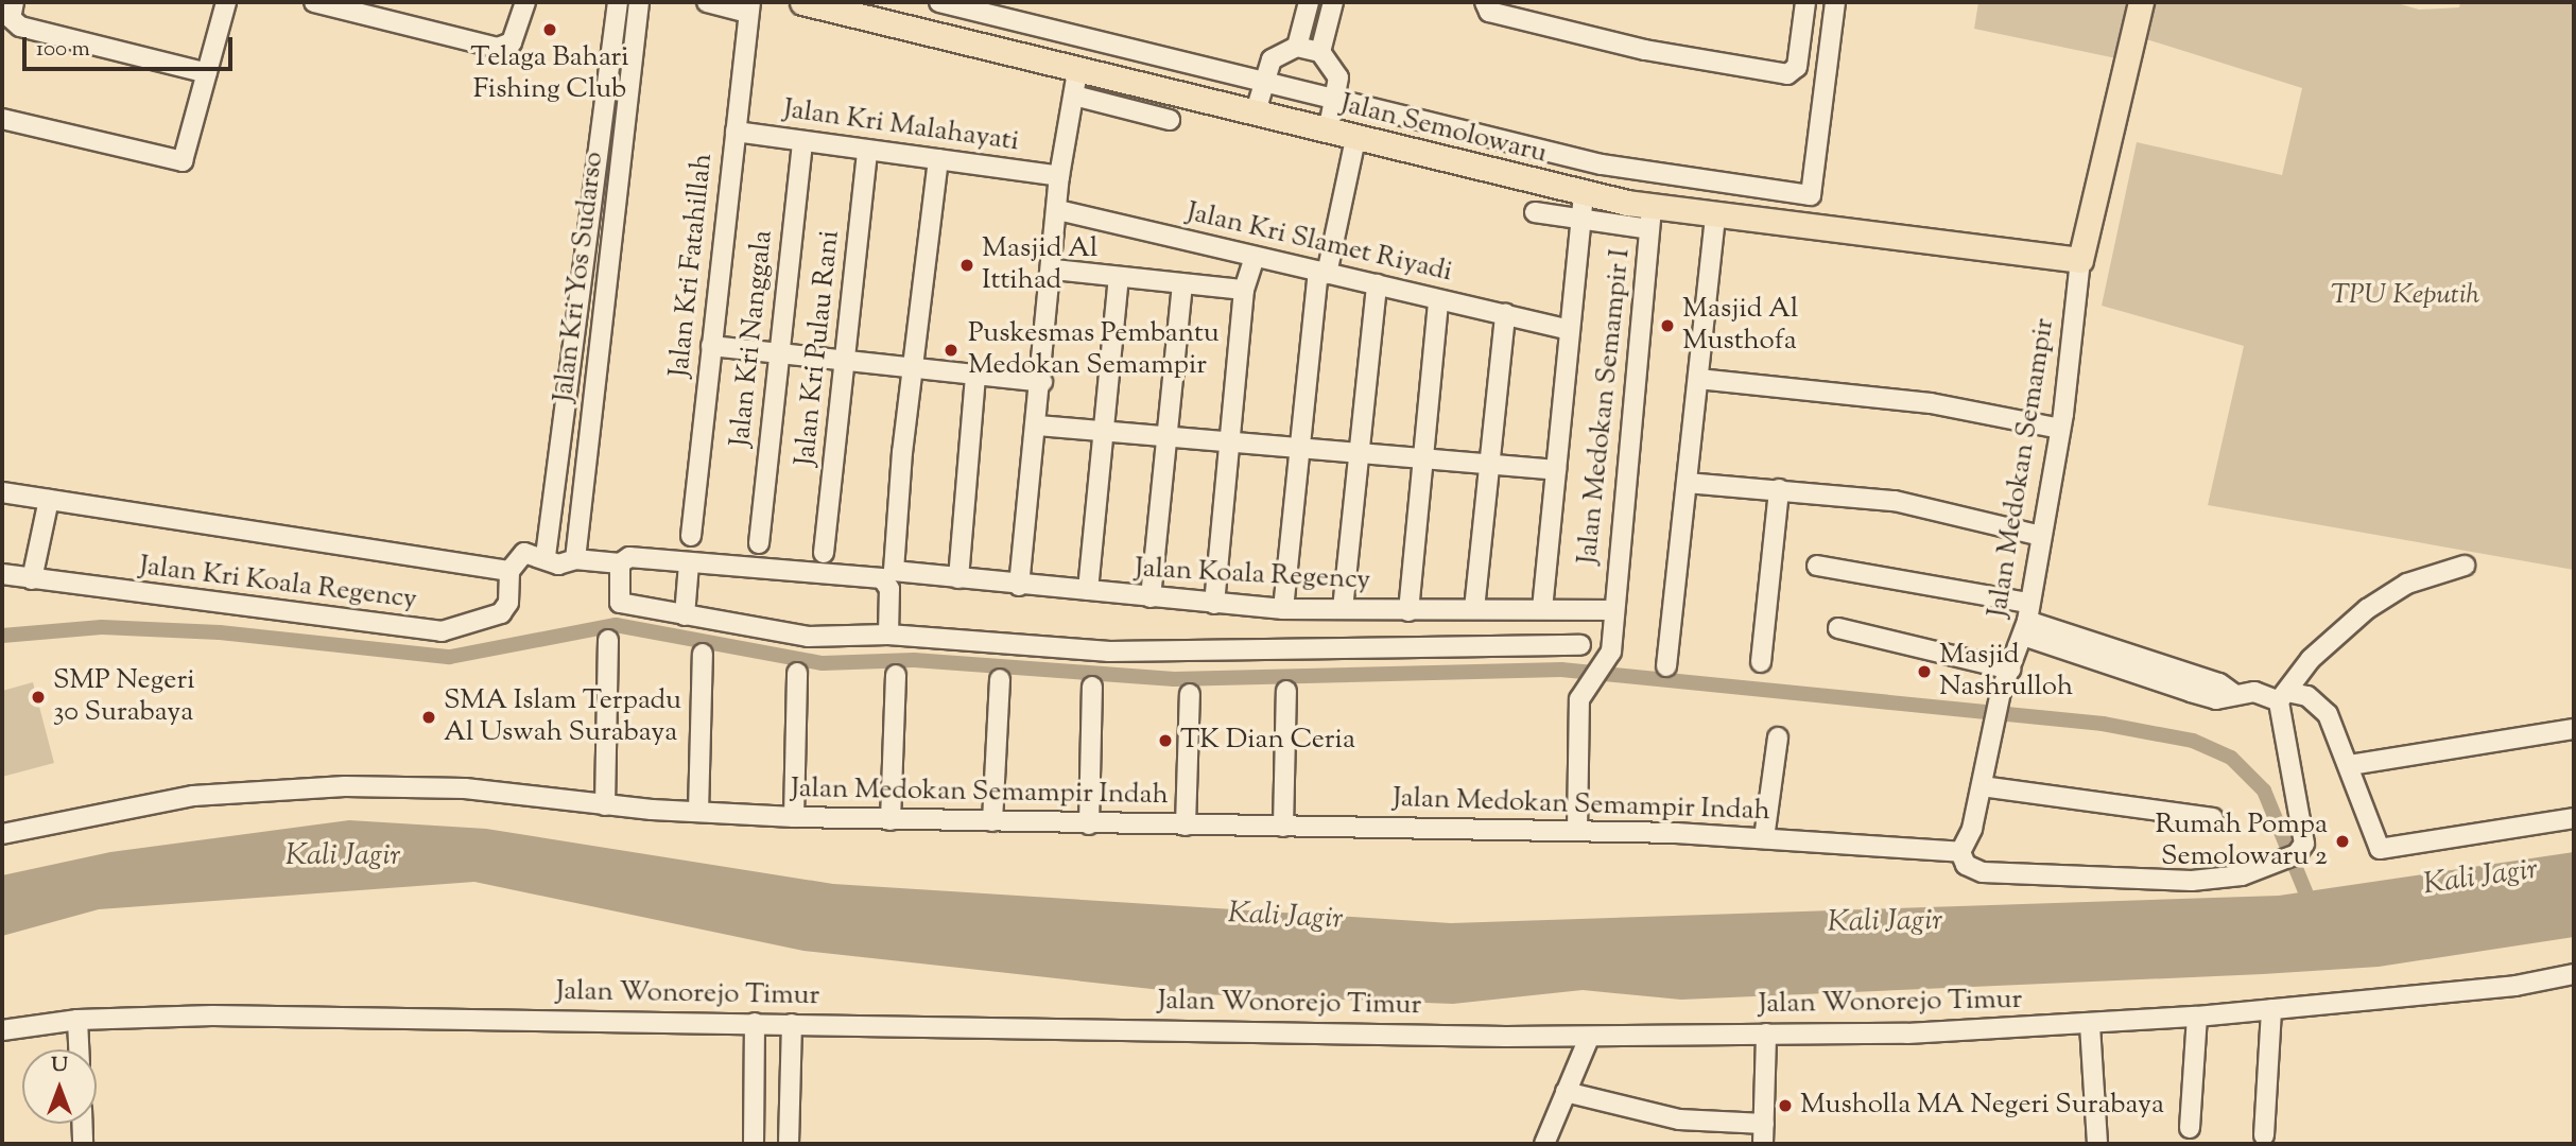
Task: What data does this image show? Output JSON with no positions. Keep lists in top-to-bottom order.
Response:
{
  "streets": {
    "main road": ["Jalan Semolowaru"],
    "street": [
      "Jalan Kri Malahayati",
      "Jalan Kri Slamet Riyadi",
      "Jalan Kri Fatahillah",
      "Jalan Kri Yos Sudarso",
      "Jalan Kri Nanggala",
      "Jalan Kri Pulau Rani",
      "Jalan Medokan Semampir I",
      "Jalan Medokan Semampir",
      "Jalan Koala Regency",
      "Jalan Kri Koala Regency",
      "Jalan Medokan Semampir Indah",
      "Jalan Wonorejo Timur"
    ]
  },
  "crossings": [
    ["Jalan Kri Malahayati", "Jalan Kri Fatahillah"],
    ["Jalan Kri Malahayati", "Jalan Kri Nanggala"],
    ["Jalan Kri Malahayati", "Jalan Kri Pulau Rani"],
    ["Jalan Semolowaru", "Jalan Medokan Semampir I"],
    ["Jalan Semolowaru", "Jalan Medokan Semampir"],
    ["Jalan Medokan Semampir I", "Jalan Koala Regency"],
    ["Jalan Medokan Semampir I", "Jalan Medokan Semampir Indah"],
    ["Jalan Medokan Semampir", "Jalan Medokan Semampir Indah"]
  ],
  "water": ["Kali Jagir"],
  "parks": ["TPU Keputih"],
  "places": [
    "Telaga Bahari Fishing Club",
    "Masjid Al Ittihad",
    "Masjid Al Musthofa",
    "Puskesmas Pembantu Medokan Semampir",
    "Masjid Nashrulloh",
    "SMP Negeri 30 Surabaya",
    "SMA Islam Terpadu Al Uswah Surabaya",
    "TK Dian Ceria",
    "Rumah Pompa Semolowaru 2",
    "Musholla MA Negeri Surabaya"
  ],
  "scale_bar": "100 m",
  "north": "top"
}
